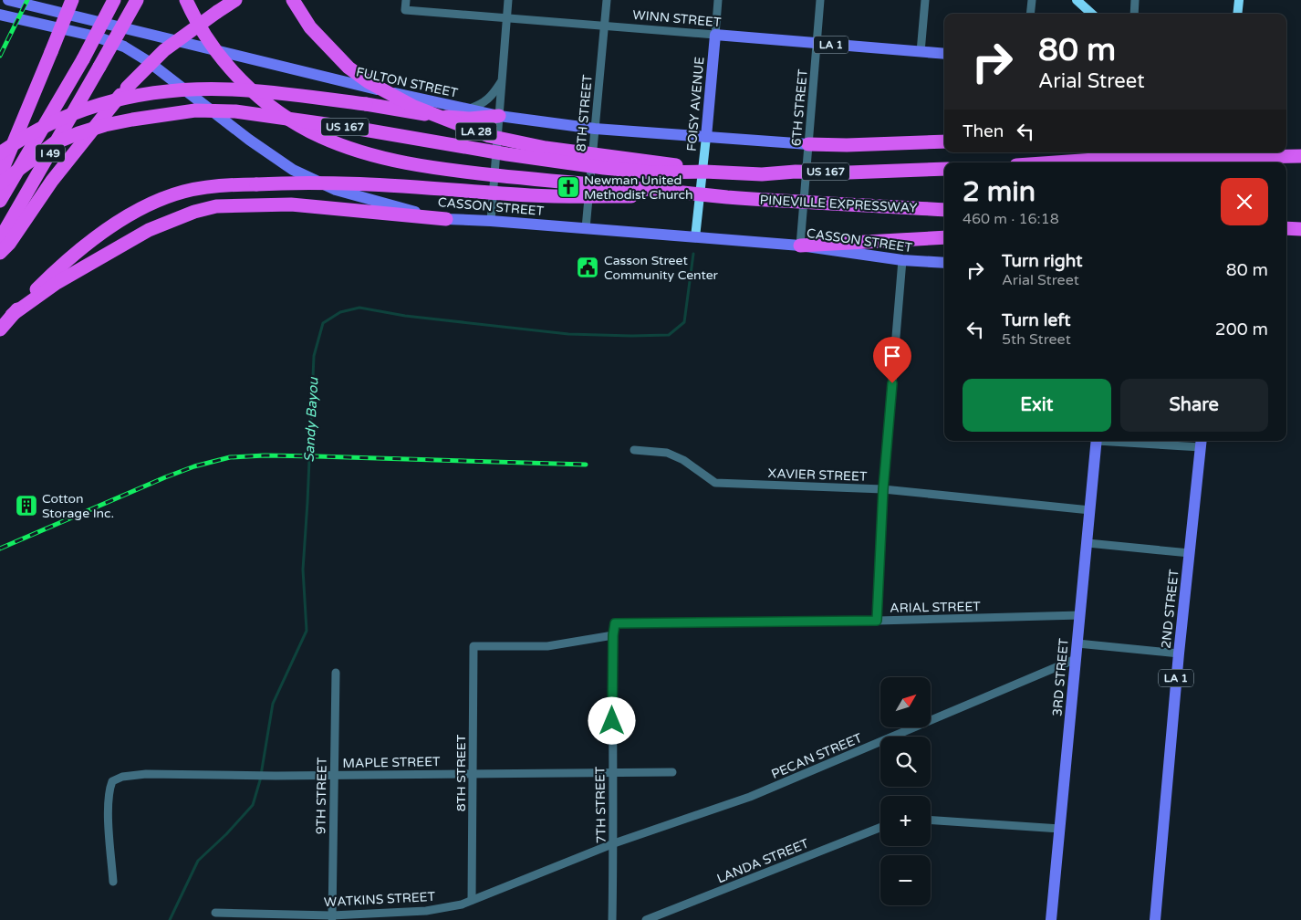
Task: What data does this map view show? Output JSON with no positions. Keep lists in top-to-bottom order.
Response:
{
  "streets": {
    "highway": [
      "US 167",
      "LA 28",
      "I 49",
      "PINEVILLE EXPRESSWAY"
    ],
    "main road": [
      "WINN STREET",
      "LA 1",
      "FULTON STREET",
      "FOISY AVENUE",
      "CASSON STREET",
      "2ND STREET",
      "3RD STREET"
    ],
    "street": [
      "6TH STREET",
      "8TH STREET",
      "XAVIER STREET",
      "ARIAL STREET",
      "PECAN STREET",
      "MAPLE STREET",
      "9TH STREET",
      "7TH STREET",
      "LANDA STREET",
      "WATKINS STREET"
    ]
  },
  "crossings": [
    ["WINN STREET", "FOISY AVENUE"],
    ["WINN STREET", "6TH STREET"],
    ["WINN STREET", "8TH STREET"],
    ["FULTON STREET", "FOISY AVENUE"],
    ["FULTON STREET", "6TH STREET"],
    ["FULTON STREET", "8TH STREET"],
    ["FOISY AVENUE", "CASSON STREET"],
    ["6TH STREET", "CASSON STREET"],
    ["8TH STREET", "CASSON STREET"],
    ["8TH STREET", "ARIAL STREET"],
    ["8TH STREET", "MAPLE STREET"],
    ["8TH STREET", "7TH STREET"],
    ["8TH STREET", "WATKINS STREET"],
    ["US 167", "LA 28"],
    ["US 167", "PINEVILLE EXPRESSWAY"],
    ["LA 28", "PINEVILLE EXPRESSWAY"],
    ["XAVIER STREET", "3RD STREET"],
    ["ARIAL STREET", "3RD STREET"],
    ["ARIAL STREET", "7TH STREET"],
    ["3RD STREET", "PECAN STREET"],
    ["PECAN STREET", "7TH STREET"],
    ["PECAN STREET", "WATKINS STREET"],
    ["MAPLE STREET", "9TH STREET"],
    ["MAPLE STREET", "7TH STREET"],
    ["9TH STREET", "WATKINS STREET"],
    ["7TH STREET", "WATKINS STREET"]
  ],
  "water": ["Sandy Bayou"],
  "places": {
    "church": ["Newman United Methodist Church"],
    "public building": ["Casson Street Community Center"],
    "building": ["Cotton Storage Inc."]
  },
  "north": "top right",
  "page": {
    "turn": ["80 m", "Arial Street"],
    "then": "Then",
    "heading": ["2 min", "460 m · 16:18"],
    "list": [
      {
        "name": "Turn right",
        "note": "Arial Street",
        "value": "80 m"
      },
      {
        "name": "Turn left",
        "note": "5th Street",
        "value": "200 m"
      }
    ],
    "buttons": ["Exit", "Share"],
    "map_buttons": ["+", "−"]
  }
}
